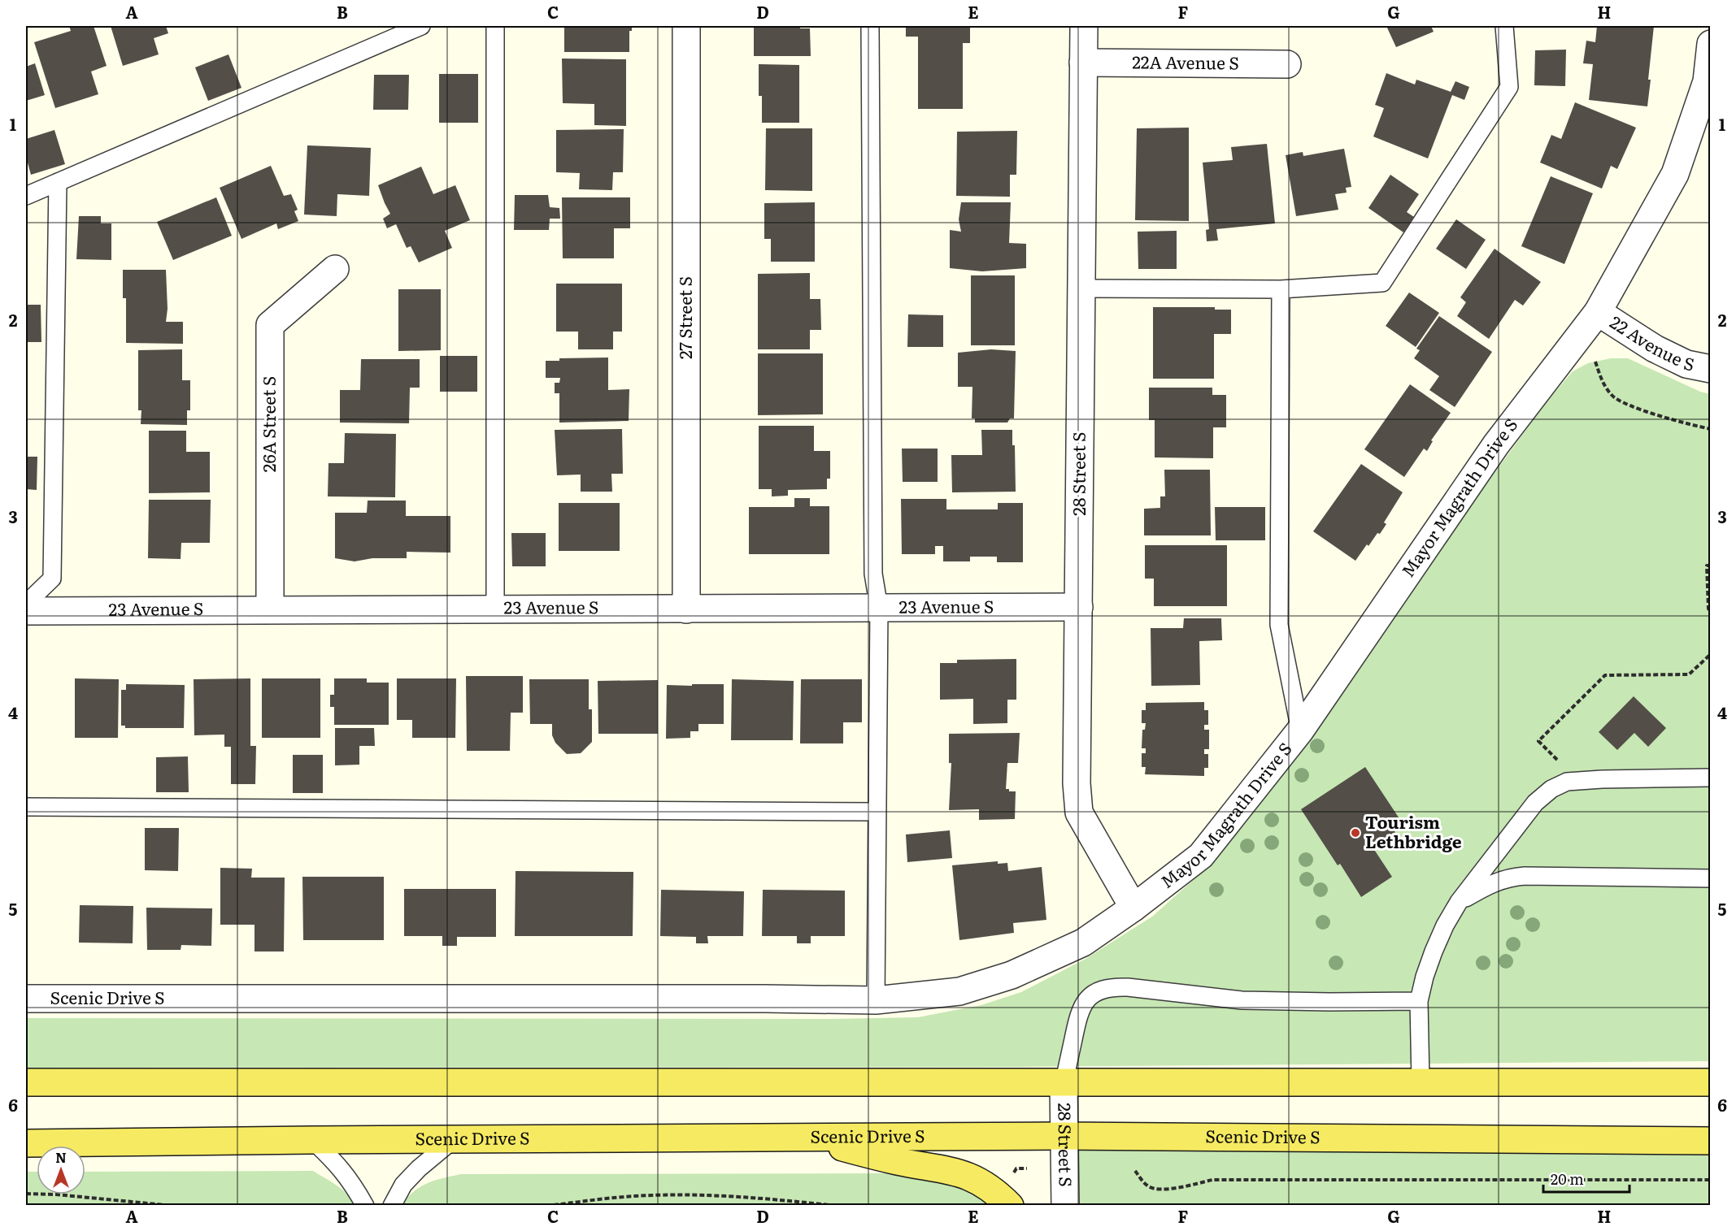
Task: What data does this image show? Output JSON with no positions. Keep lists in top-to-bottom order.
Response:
{
  "streets": {
    "main road": ["Scenic Drive S"],
    "street": [
      "22A Avenue S",
      "27 Street S",
      "22 Avenue S",
      "26A Street S",
      "28 Street S",
      "Mayor Magrath Drive S",
      "23 Avenue S"
    ]
  },
  "crossings": [
    ["22A Avenue S", "28 Street S"],
    ["27 Street S", "23 Avenue S"],
    ["22 Avenue S", "Mayor Magrath Drive S"],
    ["26A Street S", "23 Avenue S"],
    ["28 Street S", "Mayor Magrath Drive S"],
    ["28 Street S", "23 Avenue S"],
    ["28 Street S", "Scenic Drive S"],
    ["Mayor Magrath Drive S", "Scenic Drive S"]
  ],
  "places": ["Tourism Lethbridge"],
  "scale_bar": "20 m",
  "north": "top",
  "grid": {
    "columns": [
      "A",
      "B",
      "C",
      "D",
      "E",
      "F",
      "G",
      "H"
    ],
    "rows": [
      "1",
      "2",
      "3",
      "4",
      "5",
      "6"
    ]
  }
}
